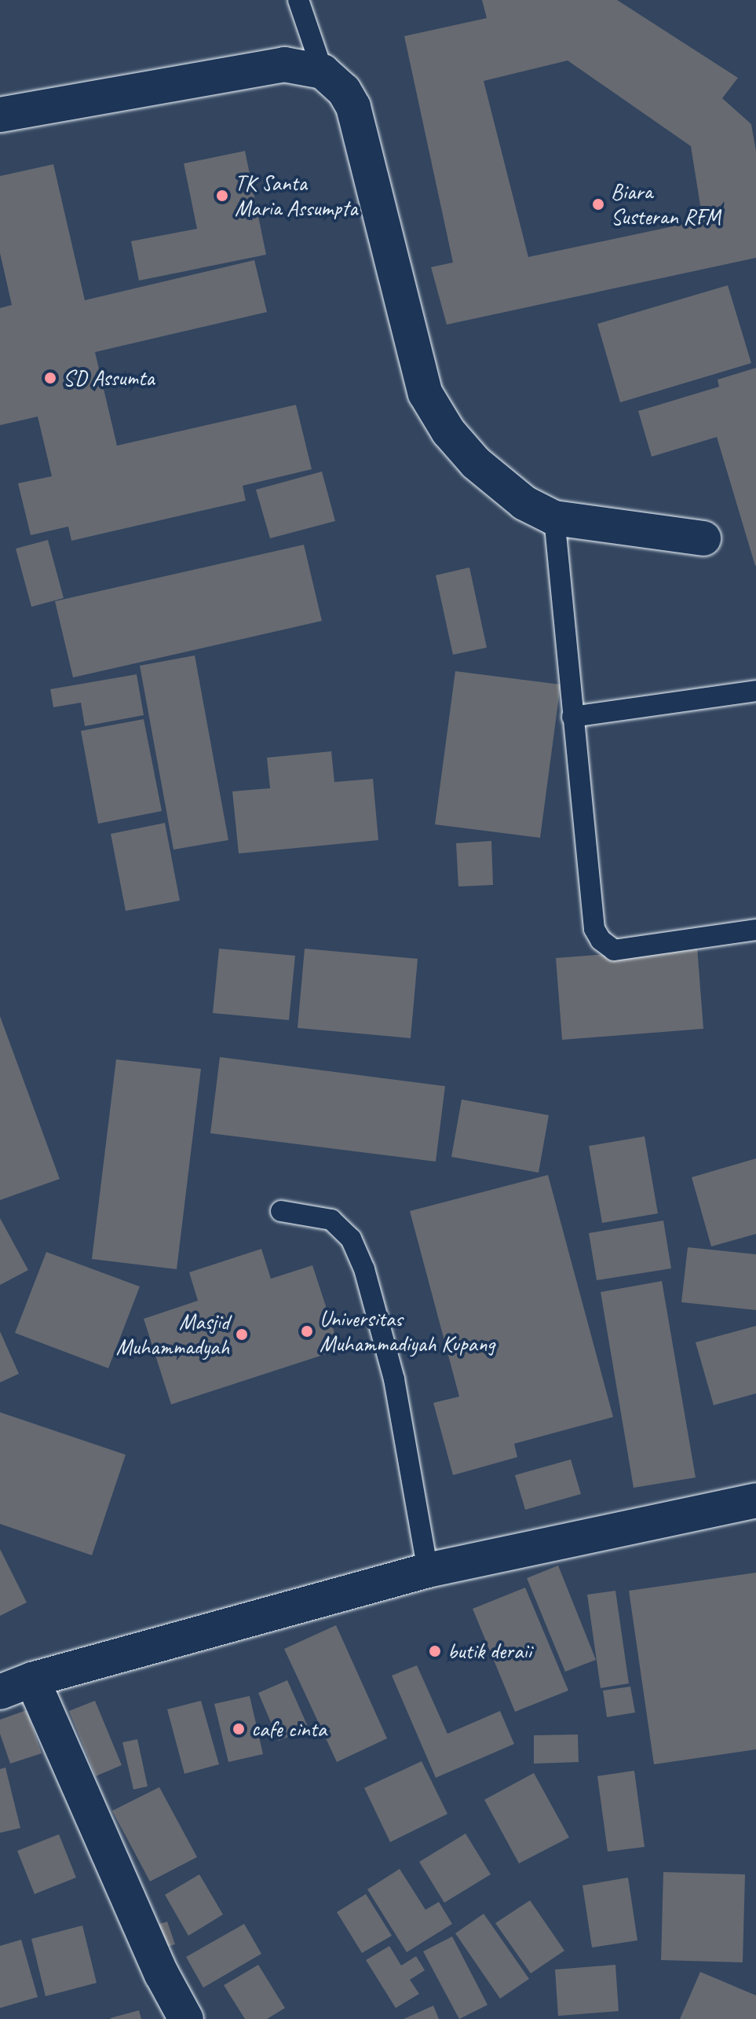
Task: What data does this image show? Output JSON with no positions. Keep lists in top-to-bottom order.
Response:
{
  "places": [
    "TK Santa Maria Assumpta",
    "Biara Susteran RFM",
    "SD Assumta",
    "Universitas Muhammadiyah Kupang",
    "Masjid Muhammadyah",
    "butik deraii",
    "cafe cinta"
  ]
}
